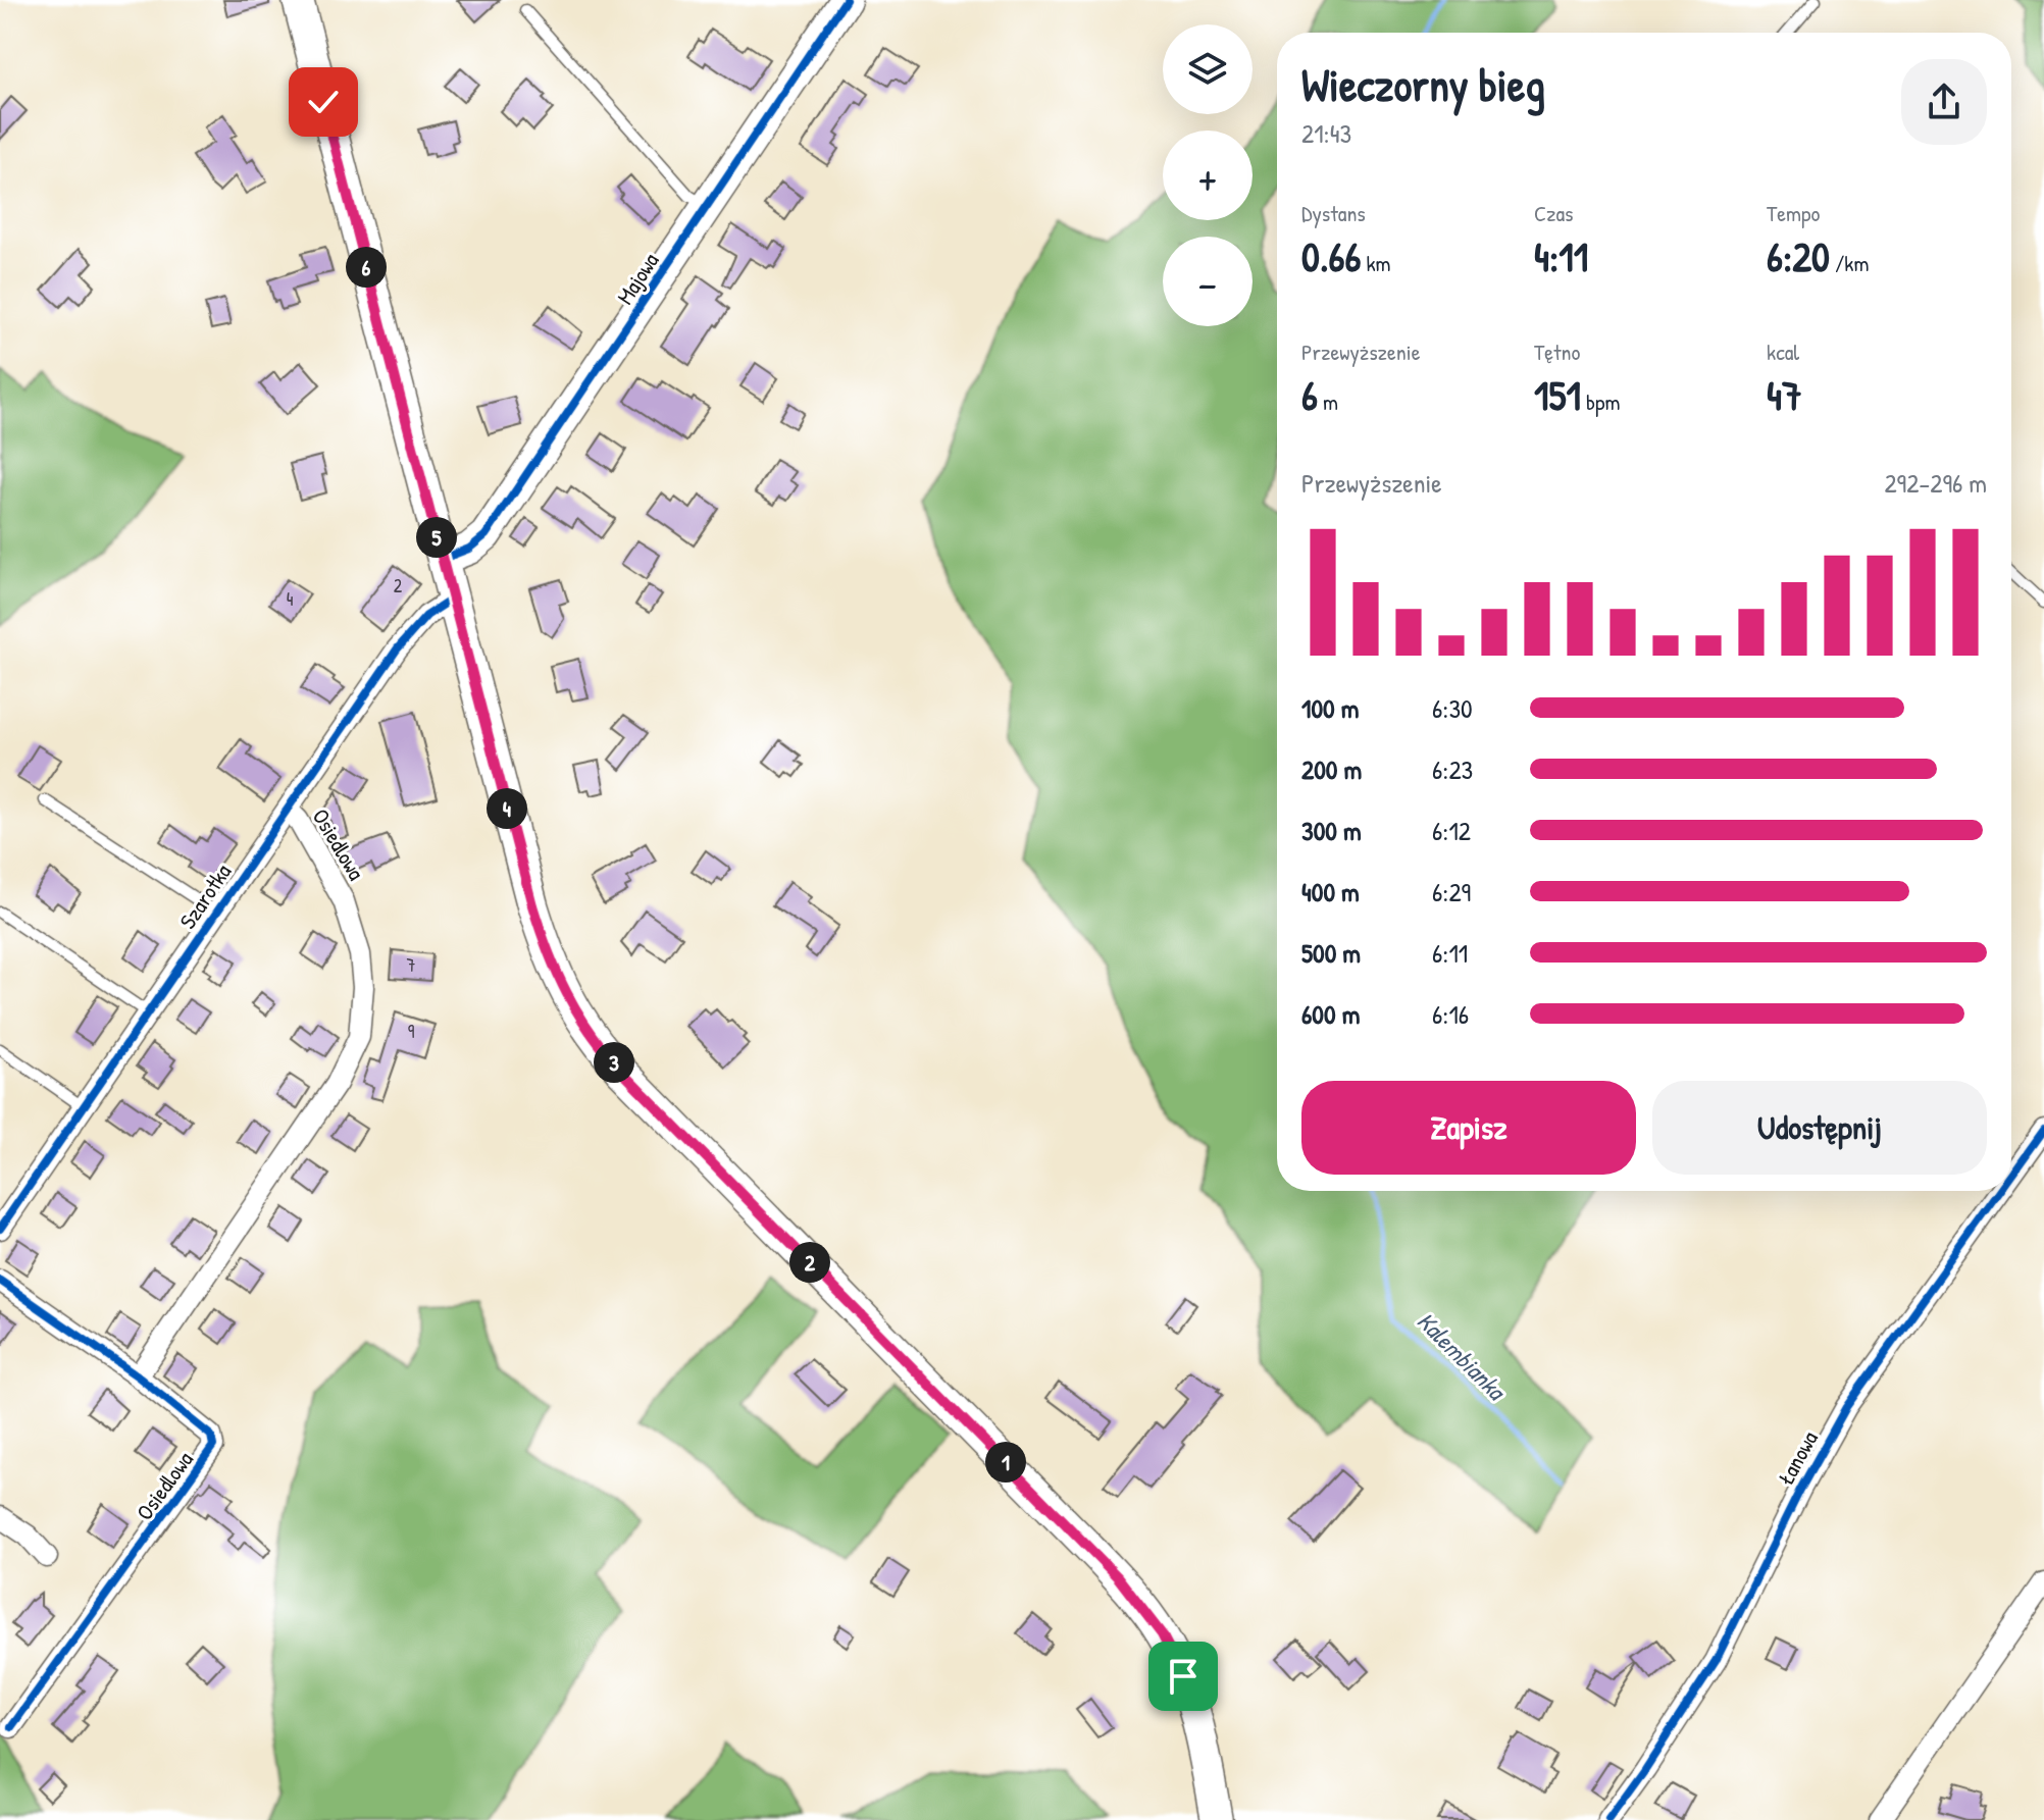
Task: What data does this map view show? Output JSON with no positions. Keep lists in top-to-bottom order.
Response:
{
  "streets": {
    "main road": ["Majowa"],
    "street": ["Osiedlowa", "Szarotka", "Łanowa"]
  },
  "crossings": [
    ["Osiedlowa", "Szarotka"]
  ],
  "water": ["Kalembianka"],
  "house_numbers": [
    "2",
    "4",
    "7",
    "9"
  ],
  "page": {
    "map_buttons": ["+", "−"],
    "heading": ["Wieczorny bieg", "21:43"],
    "stats": [
      ["Dystans", "0.66 km"],
      ["Czas", "4:11"],
      ["Tempo", "6:20 /km"],
      ["Przewyższenie", "6 m"],
      ["Tętno", "151 bpm"],
      ["kcal", "47"]
    ],
    "pins": [
      "6",
      "5",
      "4",
      "3",
      "2",
      "1"
    ],
    "chart": ["Przewyższenie", "292–296 m"],
    "list": [
      {
        "name": "100 m",
        "note": "6:30"
      },
      {
        "name": "200 m",
        "note": "6:23"
      },
      {
        "name": "300 m",
        "note": "6:12"
      },
      {
        "name": "400 m",
        "note": "6:29"
      },
      {
        "name": "500 m",
        "note": "6:11"
      },
      {
        "name": "600 m",
        "note": "6:16"
      }
    ],
    "buttons": ["Zapisz", "Udostępnij"]
  }
}
